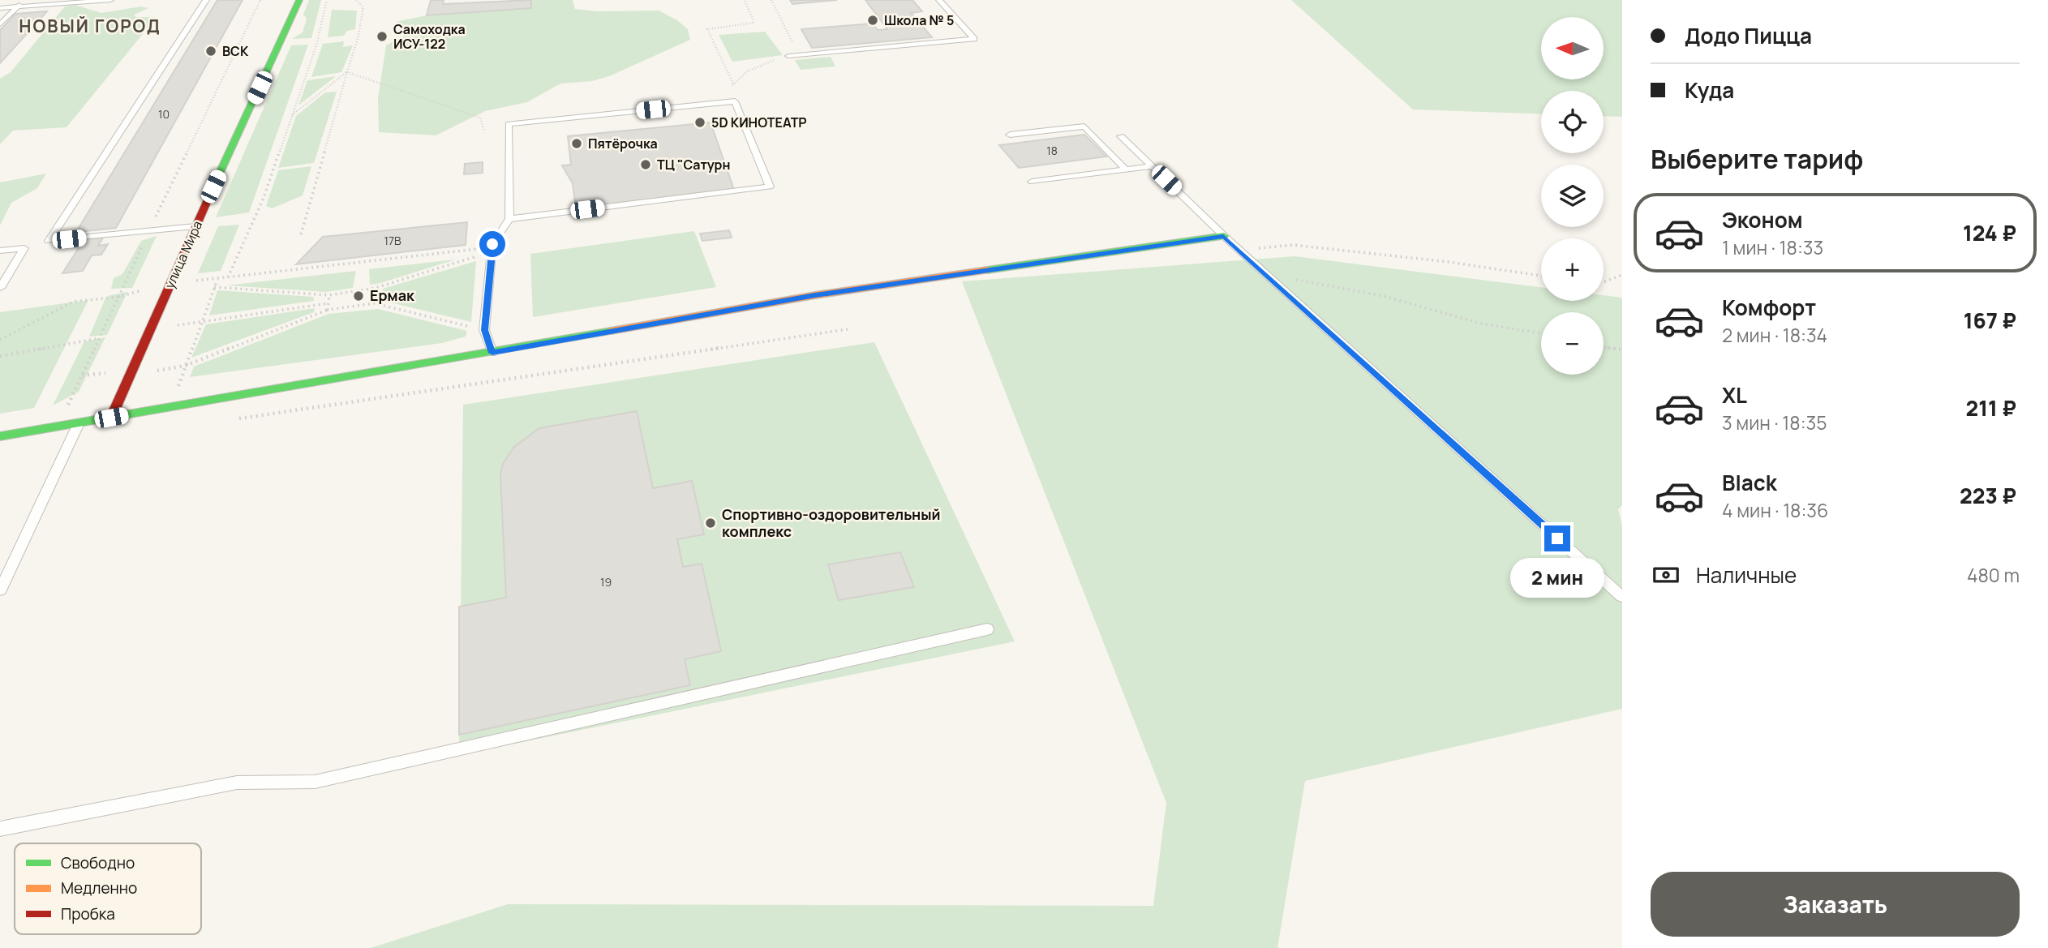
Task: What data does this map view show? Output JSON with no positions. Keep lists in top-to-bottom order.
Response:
{
  "streets": {
    "street": ["улица Мира"]
  },
  "districts": ["НОВЫЙ ГОРОД"],
  "places": [
    "Школа № 5",
    "Самоходка ИСУ-122",
    "ВСК",
    "5D КИНОТЕАТР",
    "Пятёрочка",
    "ТЦ \"Сатурн",
    "Ермак",
    "Спортивно-оздоровительный комплекс"
  ],
  "house_numbers": [
    "10",
    "18",
    "17В",
    "19"
  ],
  "legend": ["Свободно", "Медленно", "Пробка"],
  "north": "left",
  "page": {
    "banner": ["Додо Пицца", "Куда"],
    "map_buttons": ["+", "−"],
    "heading": "Выберите тариф",
    "list": [
      {
        "name": "Эконом",
        "note": "1 мин · 18:33",
        "value": "124 ₽"
      },
      {
        "name": "Комфорт",
        "note": "2 мин · 18:34",
        "value": "167 ₽"
      },
      {
        "name": "XL",
        "note": "3 мин · 18:35",
        "value": "211 ₽"
      },
      {
        "name": "Black",
        "note": "4 мин · 18:36",
        "value": "223 ₽"
      }
    ],
    "pay": ["Наличные", "480 m"],
    "bubble": "2 мин",
    "buttons": "Заказать"
  }
}
